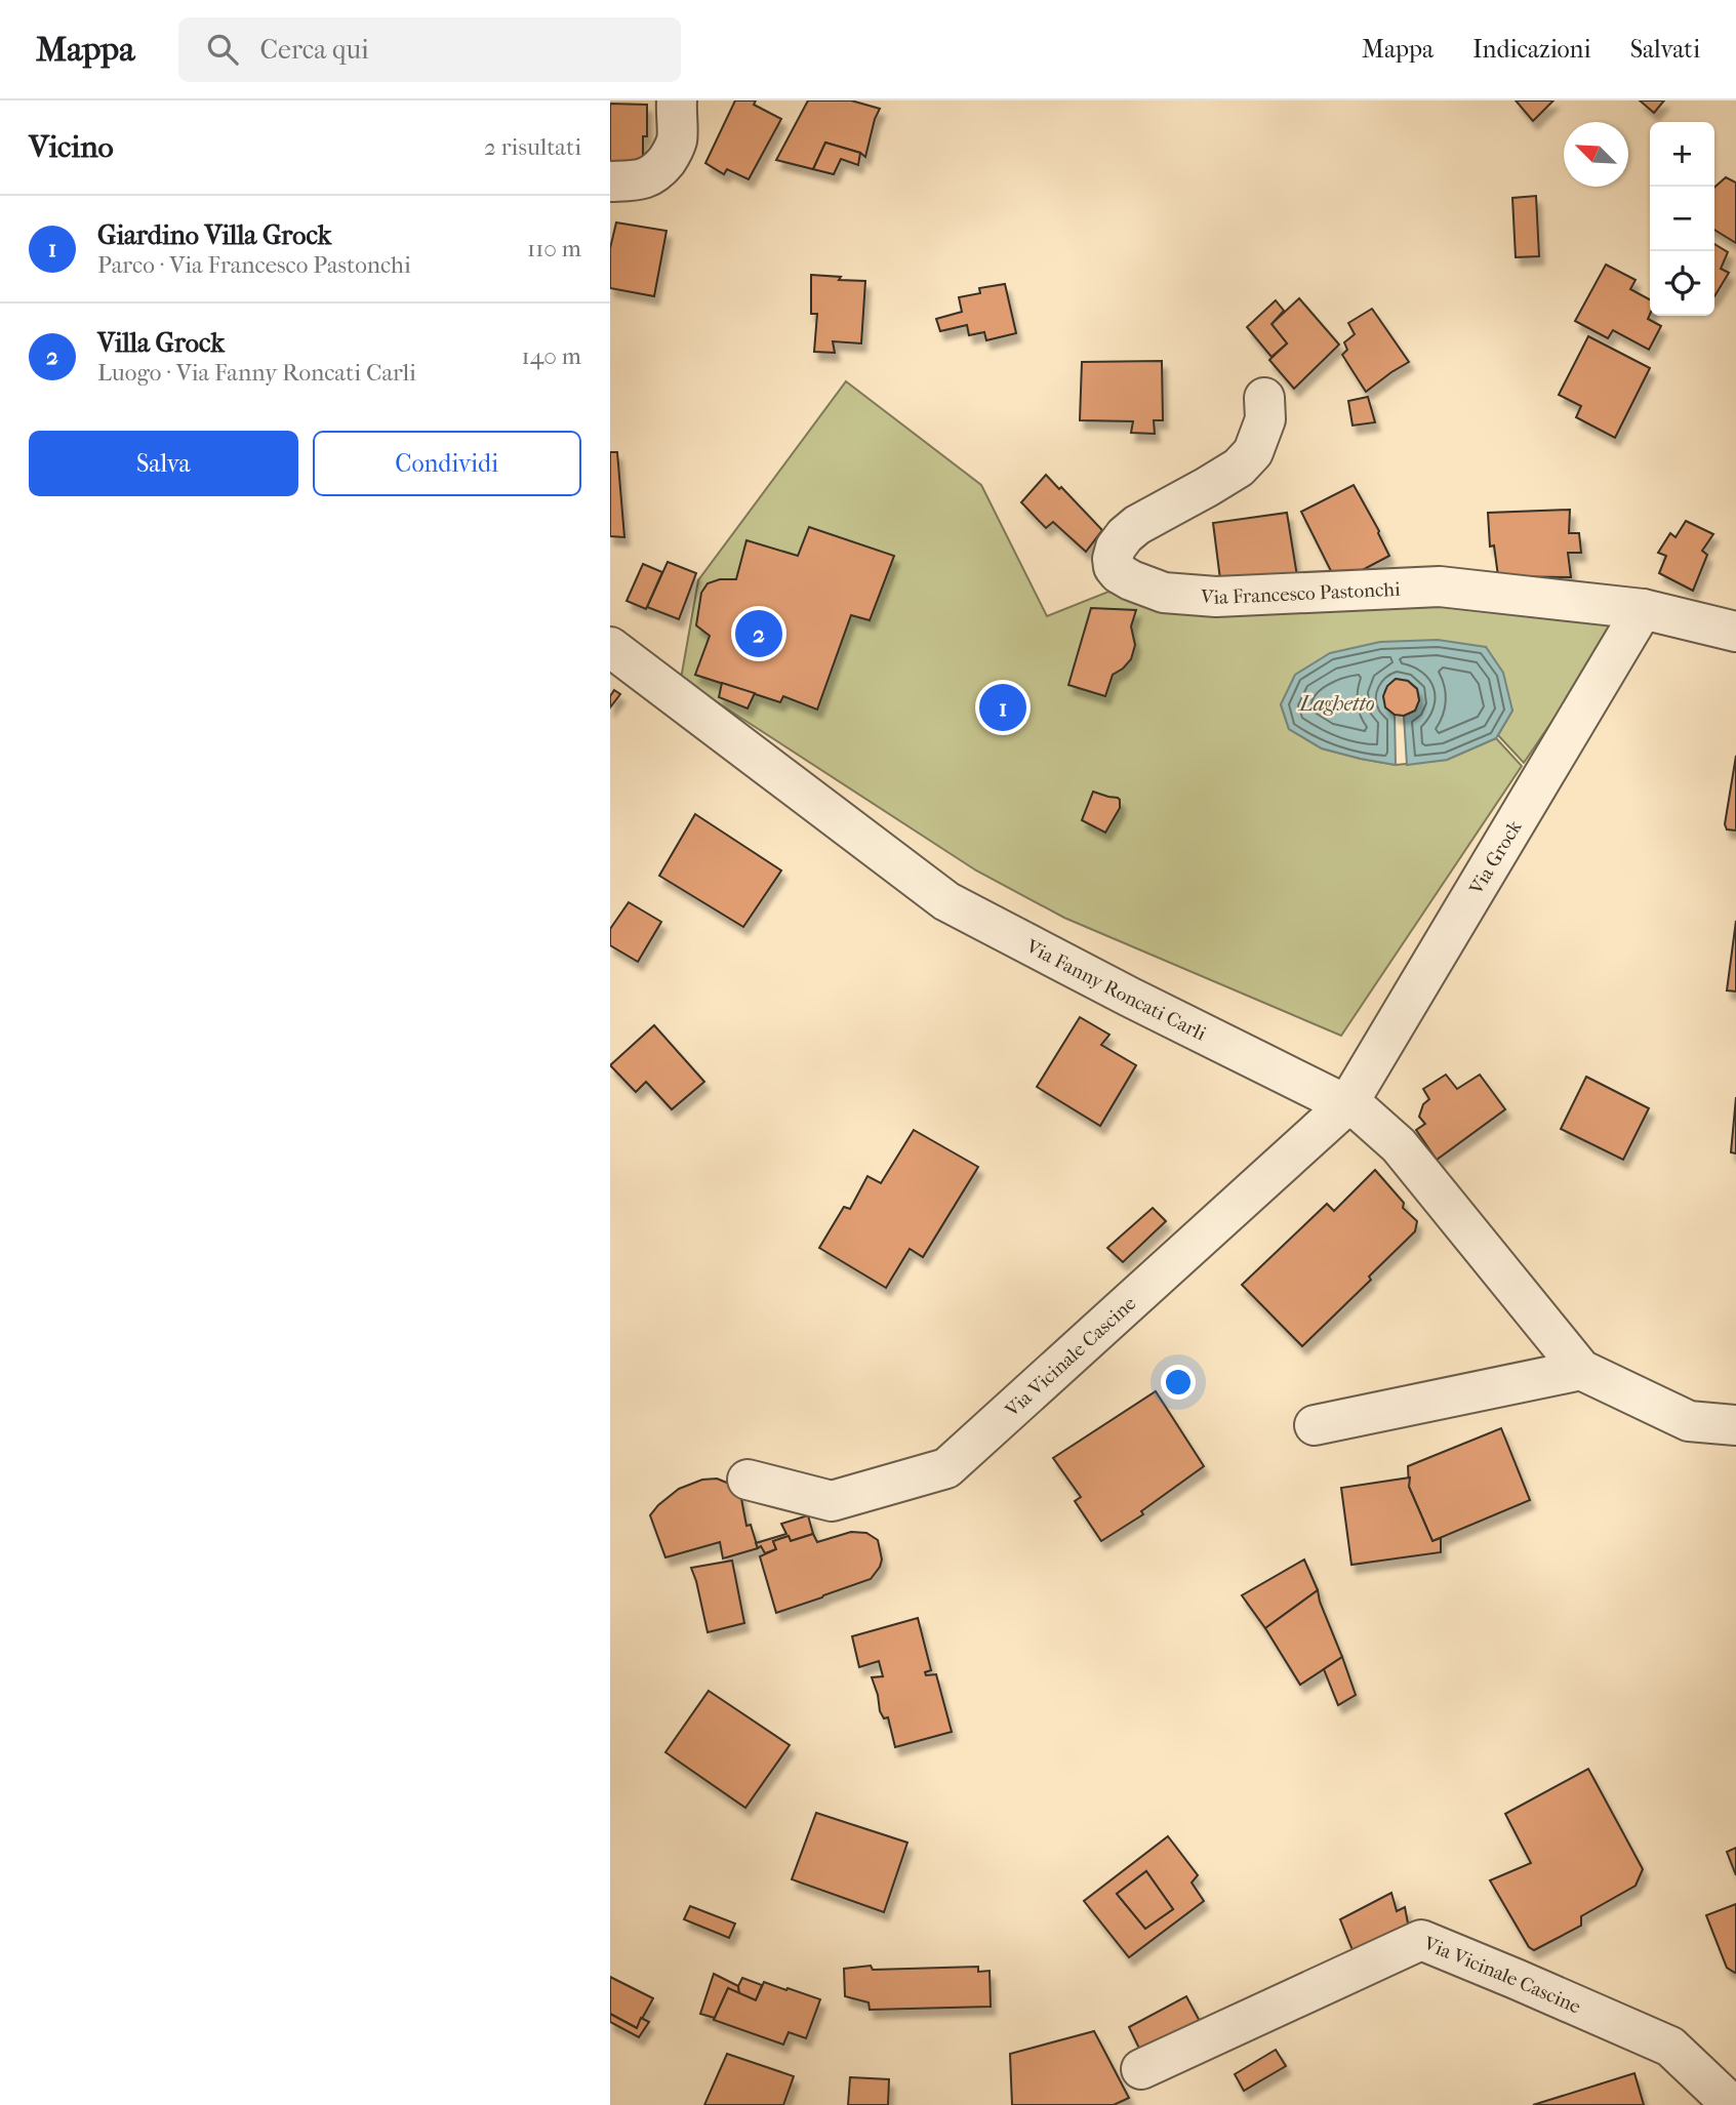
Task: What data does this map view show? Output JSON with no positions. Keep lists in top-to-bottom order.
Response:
{
  "streets": {
    "street": [
      "Via Francesco Pastonchi",
      "Via Grock",
      "Via Fanny Roncati Carli",
      "Via Vicinale Cascine"
    ]
  },
  "crossings": [
    ["Via Francesco Pastonchi", "Via Grock"],
    ["Via Grock", "Via Fanny Roncati Carli"],
    ["Via Grock", "Via Vicinale Cascine"],
    ["Via Fanny Roncati Carli", "Via Vicinale Cascine"]
  ],
  "water": ["Laghetto"],
  "north": "top left",
  "page": {
    "header": "Mappa",
    "search": "Cerca qui",
    "nav": ["Mappa", "Indicazioni", "Salvati"],
    "heading": ["Vicino", "2 risultati"],
    "map_buttons": ["+", "−"],
    "list": [
      {
        "mark": "1",
        "name": "Giardino Villa Grock",
        "note": "Parco · Via Francesco Pastonchi",
        "value": "110 m"
      },
      {
        "mark": "2",
        "name": "Villa Grock",
        "note": "Luogo · Via Fanny Roncati Carli",
        "value": "140 m"
      }
    ],
    "buttons": ["Salva", "Condividi"],
    "pins": ["2", "1"]
  }
}
